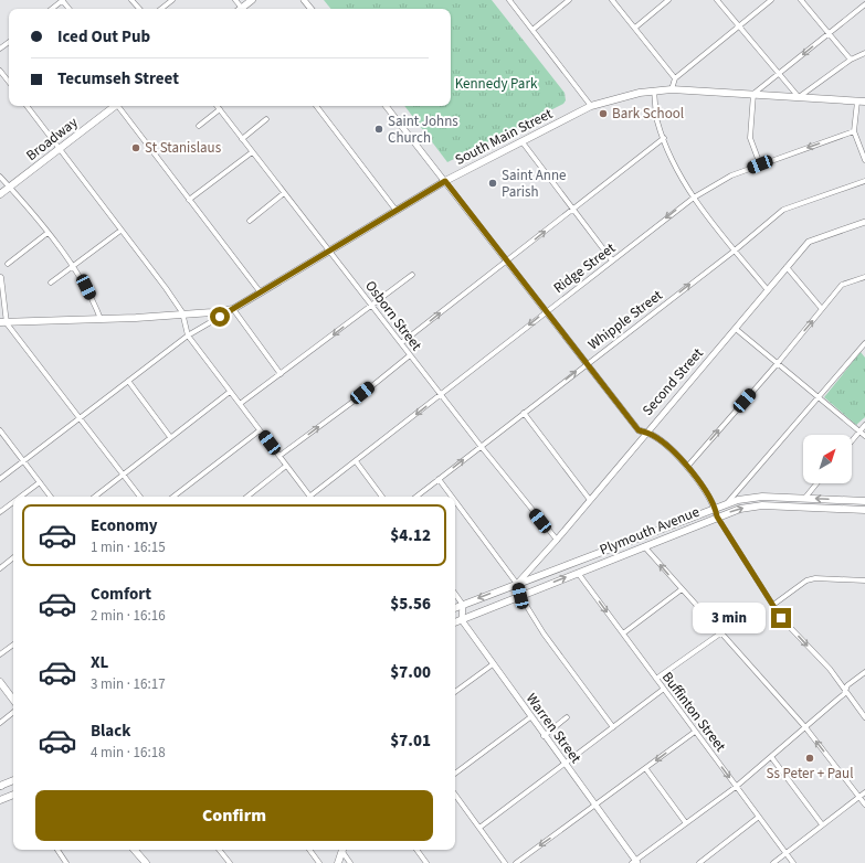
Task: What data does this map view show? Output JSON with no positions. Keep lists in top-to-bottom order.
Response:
{
  "streets": {
    "main road": ["South Main Street", "Broadway", "Plymouth Avenue"],
    "street": [
      "Ridge Street",
      "Osborn Street",
      "Whipple Street",
      "Second Street",
      "Buffinton Street",
      "Warren Street"
    ]
  },
  "crossings": [
    ["South Main Street", "Osborn Street"],
    ["Ridge Street", "Osborn Street"],
    ["Osborn Street", "Whipple Street"],
    ["Osborn Street", "Second Street"],
    ["Second Street", "Plymouth Avenue"],
    ["Plymouth Avenue", "Buffinton Street"],
    ["Plymouth Avenue", "Warren Street"]
  ],
  "one_way": ["Ridge Street", "Whipple Street", "Buffinton Street"],
  "parks": ["Kennedy Park"],
  "places": [
    "Bark School",
    "Saint Johns Church",
    "St Stanislaus",
    "Saint Anne Parish",
    "Ss Peter + Paul"
  ],
  "north": "top right",
  "page": {
    "banner": ["Iced Out Pub", "Tecumseh Street"],
    "list": [
      {
        "name": "Economy",
        "note": "1 min · 16:15",
        "value": "$4.12"
      },
      {
        "name": "Comfort",
        "note": "2 min · 16:16",
        "value": "$5.56"
      },
      {
        "name": "XL",
        "note": "3 min · 16:17",
        "value": "$7.00"
      },
      {
        "name": "Black",
        "note": "4 min · 16:18",
        "value": "$7.01"
      }
    ],
    "bubble": "3 min",
    "buttons": "Confirm"
  }
}
